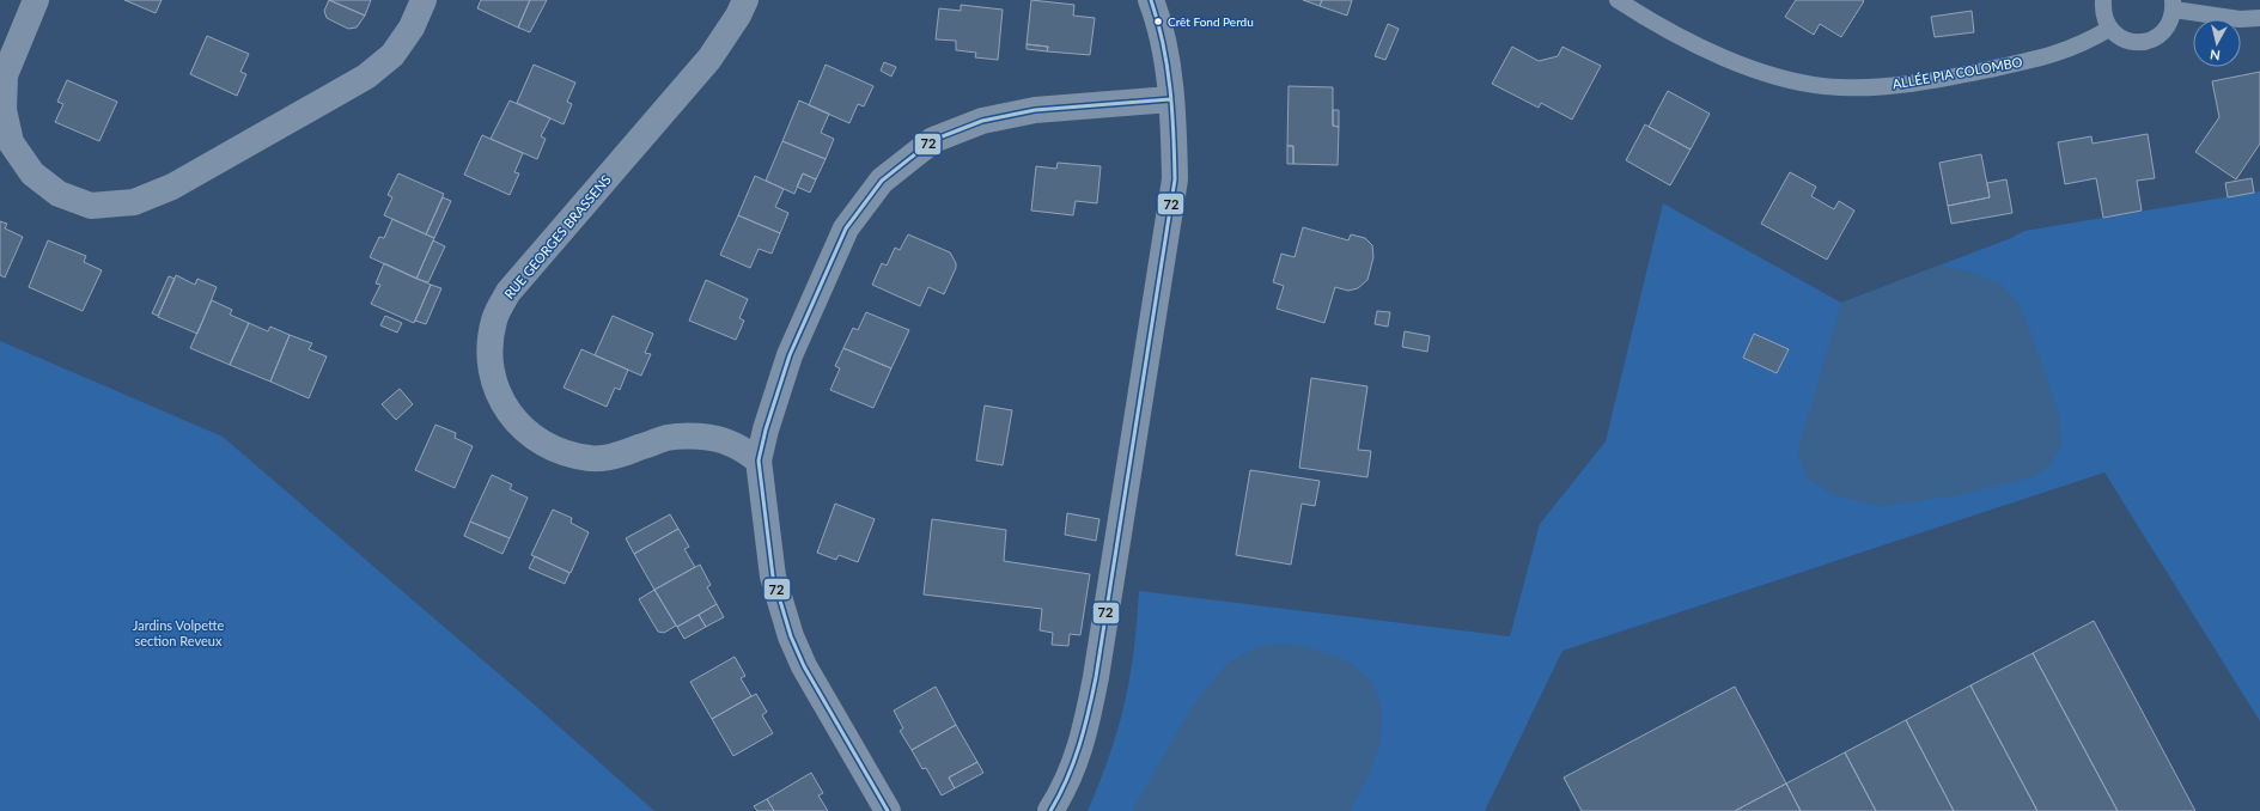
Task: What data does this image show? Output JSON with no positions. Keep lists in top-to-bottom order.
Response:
{
  "streets": {
    "street": ["RUE GEORGES BRASSENS"],
    "lane": ["ALLÉE PIA COLOMBO"]
  },
  "parks": ["Jardins Volpette section Reveux"],
  "places": ["Crêt Fond Perdu"],
  "lines": ["transit line 72"],
  "north": "bottom"
}
